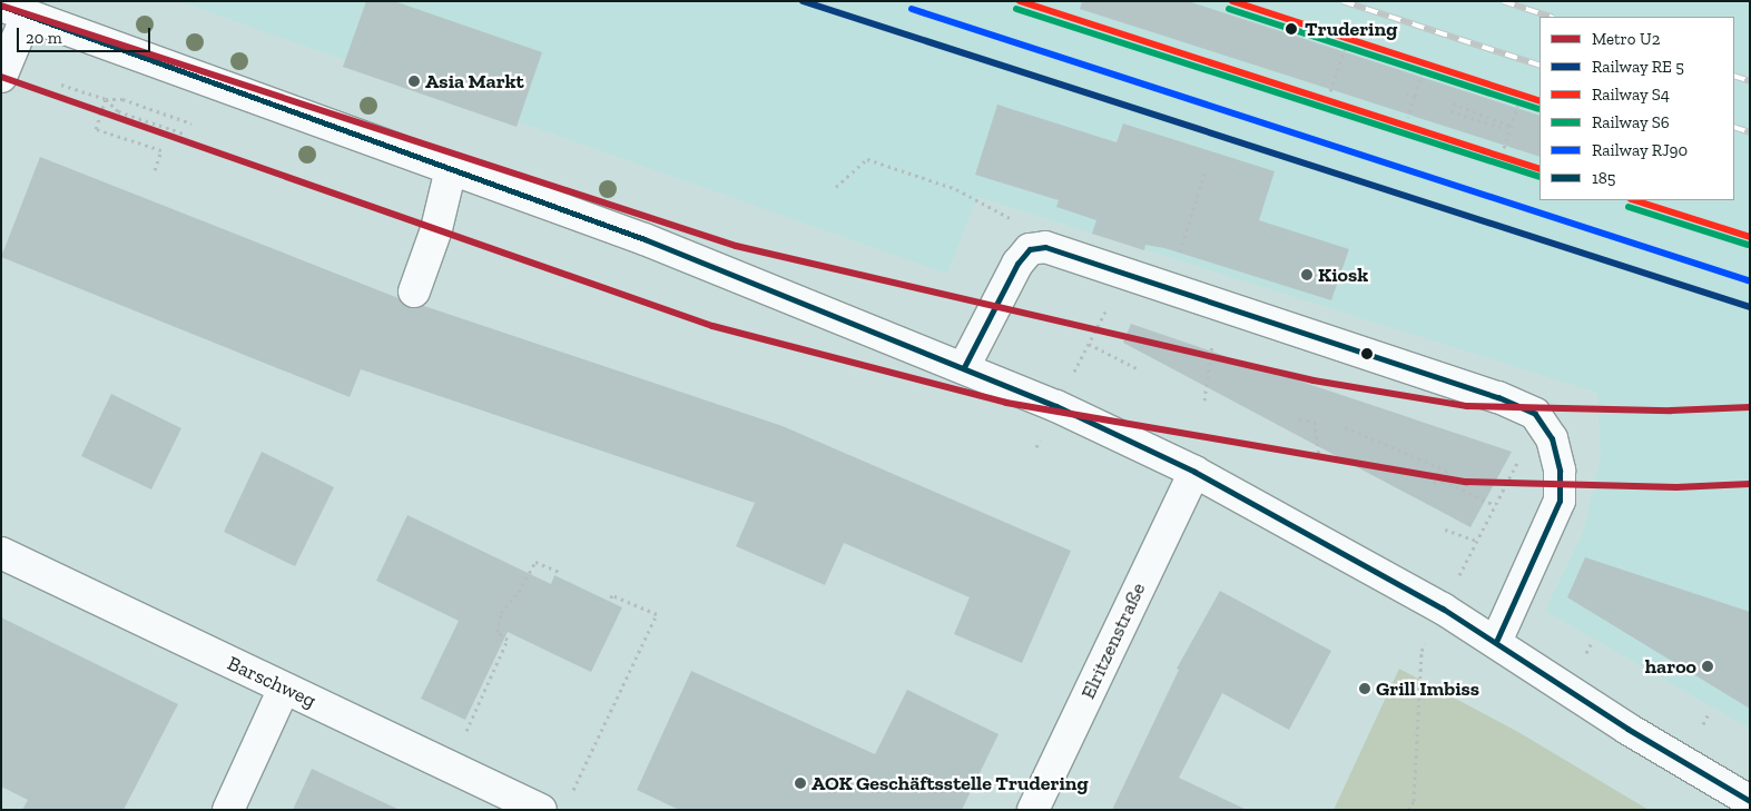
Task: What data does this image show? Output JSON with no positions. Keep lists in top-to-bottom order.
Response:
{
  "streets": {
    "street": ["Elritzenstraße", "Barschweg"]
  },
  "places": [
    "Trudering",
    "Asia Markt",
    "Kiosk",
    "haroo",
    "Grill Imbiss",
    "AOK Geschäftsstelle Trudering"
  ],
  "lines": [
    "rail line S4",
    "metro line U2",
    "transit line 185",
    "rail line S6",
    "rail line RJ90"
  ],
  "legend": [
    "Metro U2",
    "Railway RE 5",
    "Railway S4",
    "Railway S6",
    "Railway RJ90",
    "185"
  ],
  "scale_bar": "20 m"
}
